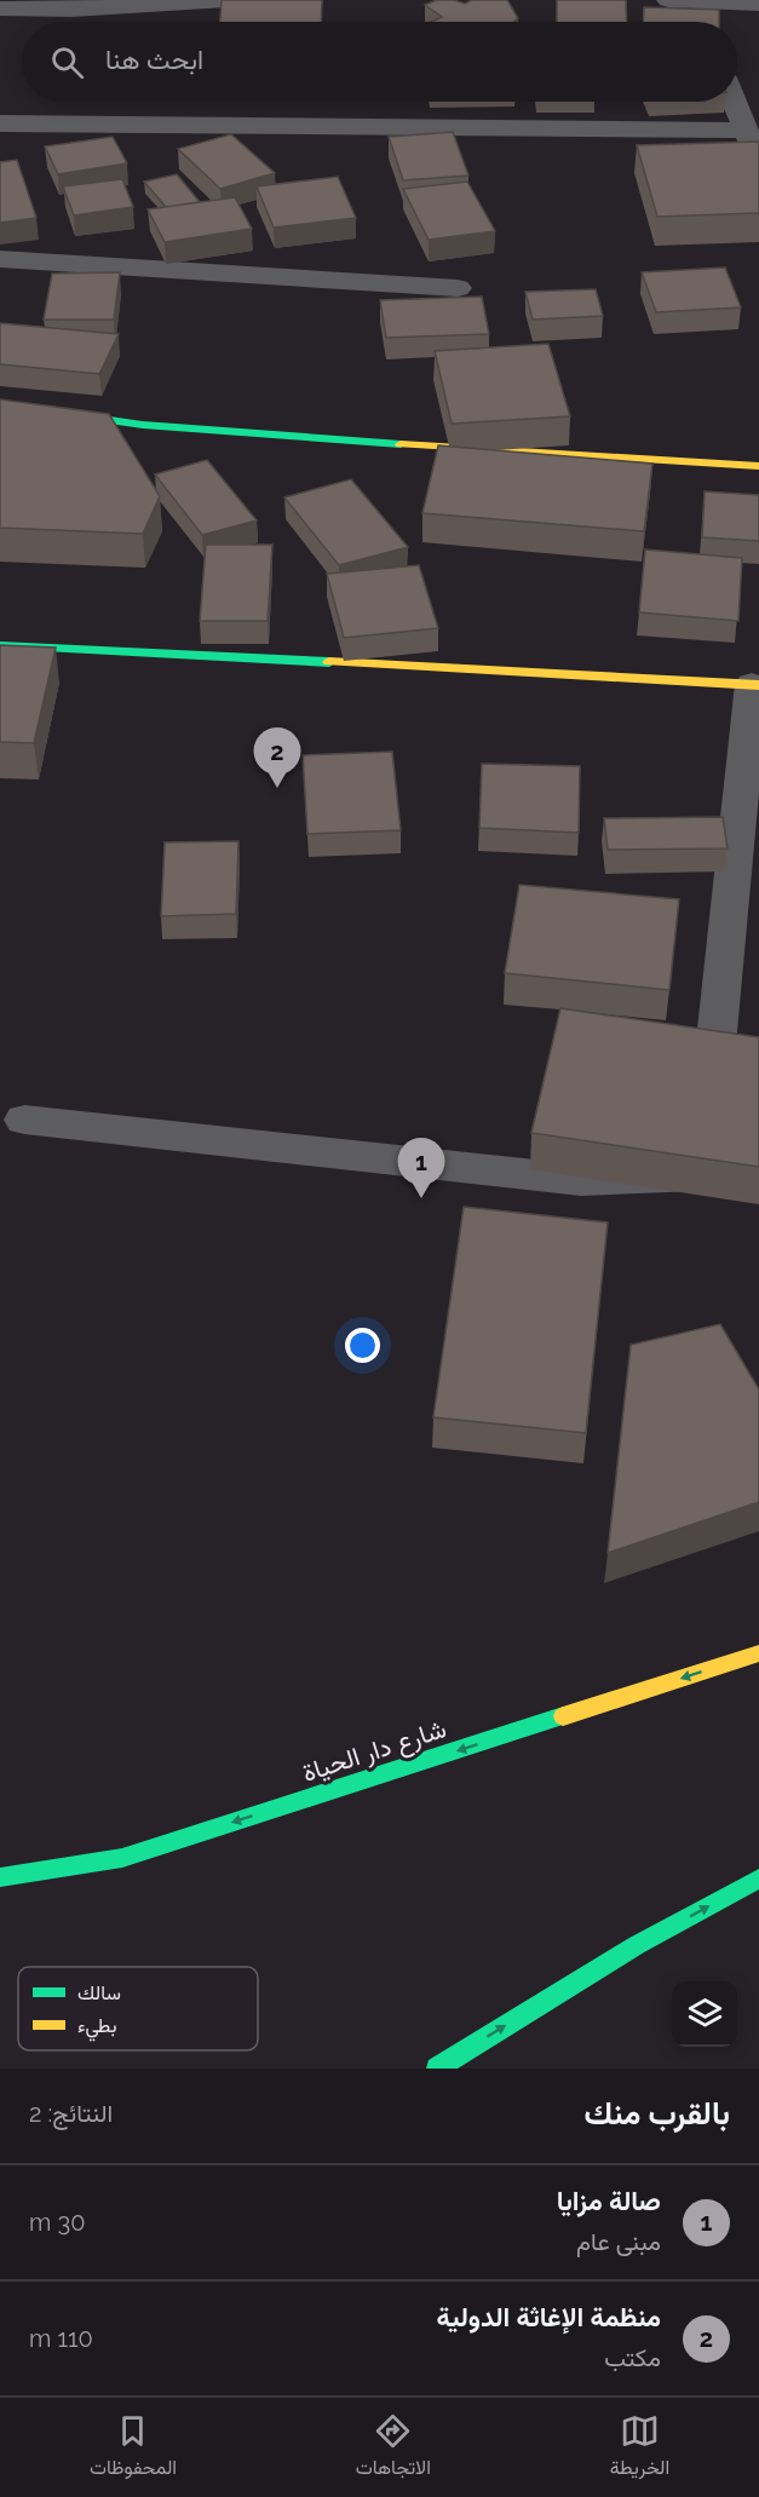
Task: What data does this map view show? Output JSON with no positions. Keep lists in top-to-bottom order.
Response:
{
  "streets": {
    "street": ["شارع دار الحياة"]
  },
  "one_way": ["شارع دار الحياة"],
  "legend": ["سالك", "بطيء"],
  "page": {
    "search": "ابحث هنا",
    "pins": ["2", "1"],
    "heading": ["بالقرب منك", "النتائج: 2"],
    "list": [
      {
        "mark": "1",
        "name": "صالة مزايا",
        "note": "مبنى عام",
        "value": "30 m"
      },
      {
        "mark": "2",
        "name": "منظمة الإغاثة الدولية",
        "note": "مكتب",
        "value": "110 m"
      }
    ],
    "nav": ["الخريطة", "الاتجاهات", "المحفوظات"]
  }
}
